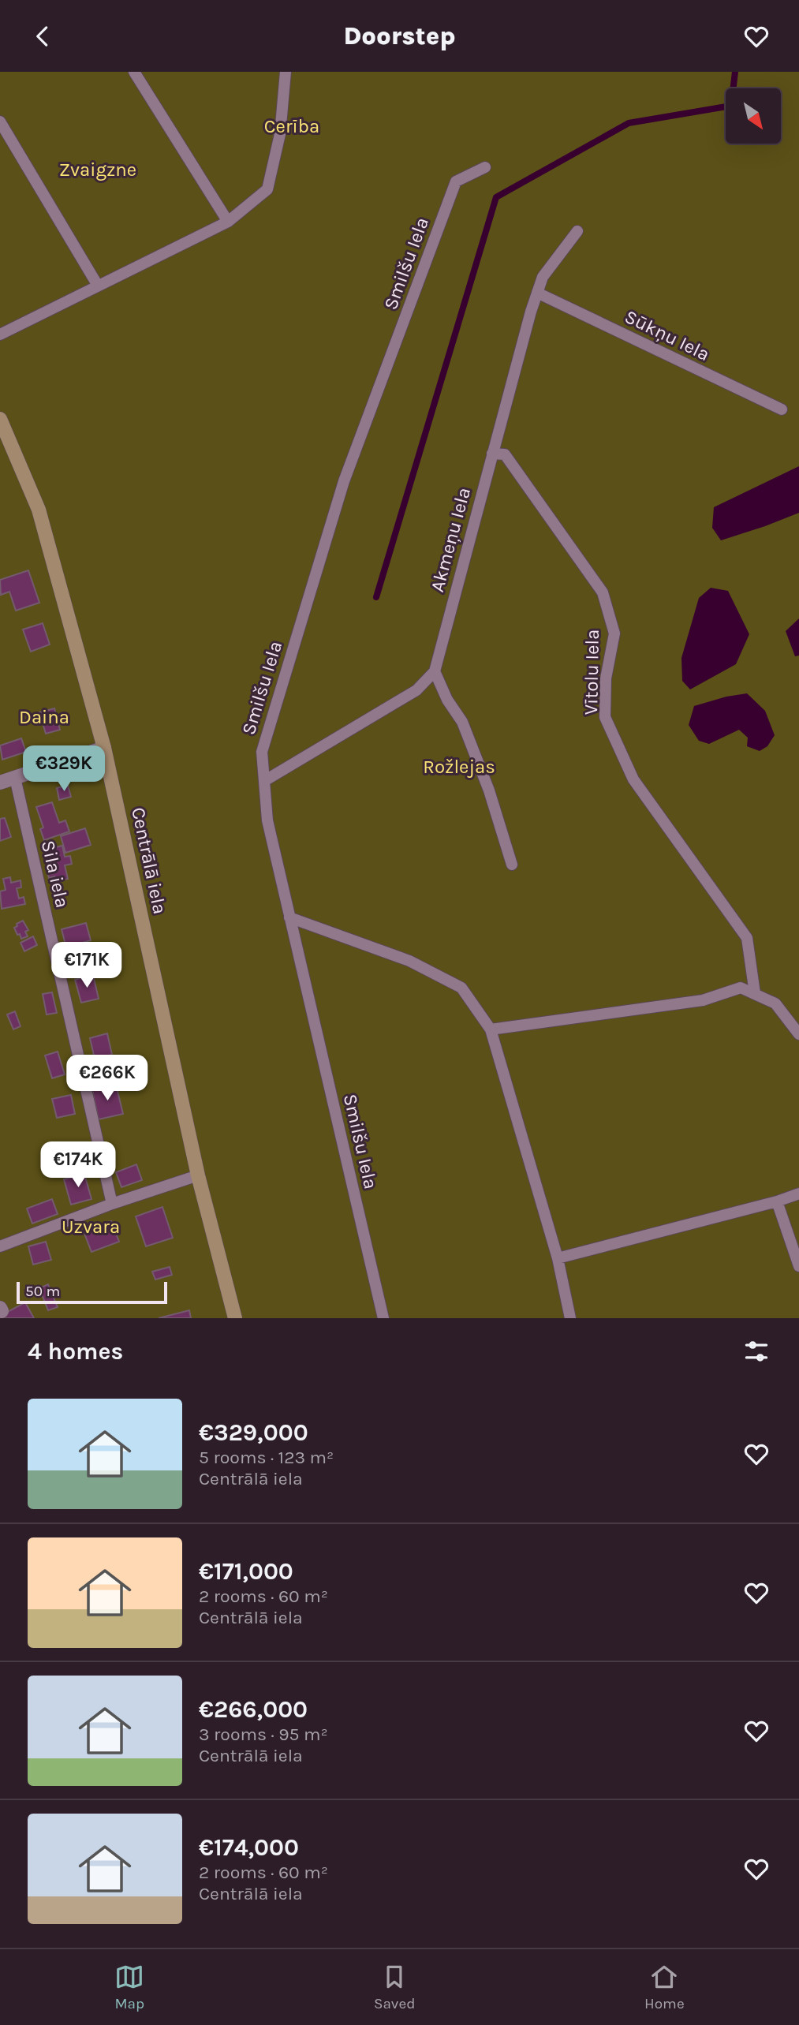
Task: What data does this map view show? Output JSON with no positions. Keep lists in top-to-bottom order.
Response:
{
  "streets": {
    "street": ["Centrālā iela"],
    "lane": [
      "Smilšu Iela",
      "Sūkņu Iela",
      "Akmeņu Iela",
      "Vītolu Iela",
      "Sila iela"
    ]
  },
  "crossings": [
    ["Smilšu Iela", "Akmeņu Iela"],
    ["Sūkņu Iela", "Akmeņu Iela"],
    ["Akmeņu Iela", "Vītolu Iela"]
  ],
  "parks": [
    "Cerība",
    "Zvaigzne",
    "Daina",
    "Rožlejas",
    "Uzvara"
  ],
  "scale_bar": "50 m",
  "north": "bottom right",
  "page": {
    "header": "Doorstep",
    "price": [
      "€329K",
      "€171K",
      "€266K",
      "€174K"
    ],
    "scale": "50 m",
    "heading": "4 homes",
    "list": [
      {
        "name": "€329,000",
        "note": "5 rooms · 123 m² · Centrālā iela"
      },
      {
        "name": "€171,000",
        "note": "2 rooms · 60 m² · Centrālā iela"
      },
      {
        "name": "€266,000",
        "note": "3 rooms · 95 m² · Centrālā iela"
      },
      {
        "name": "€174,000",
        "note": "2 rooms · 60 m² · Centrālā iela"
      }
    ],
    "tabs": ["Map", "Saved", "Home"]
  }
}
